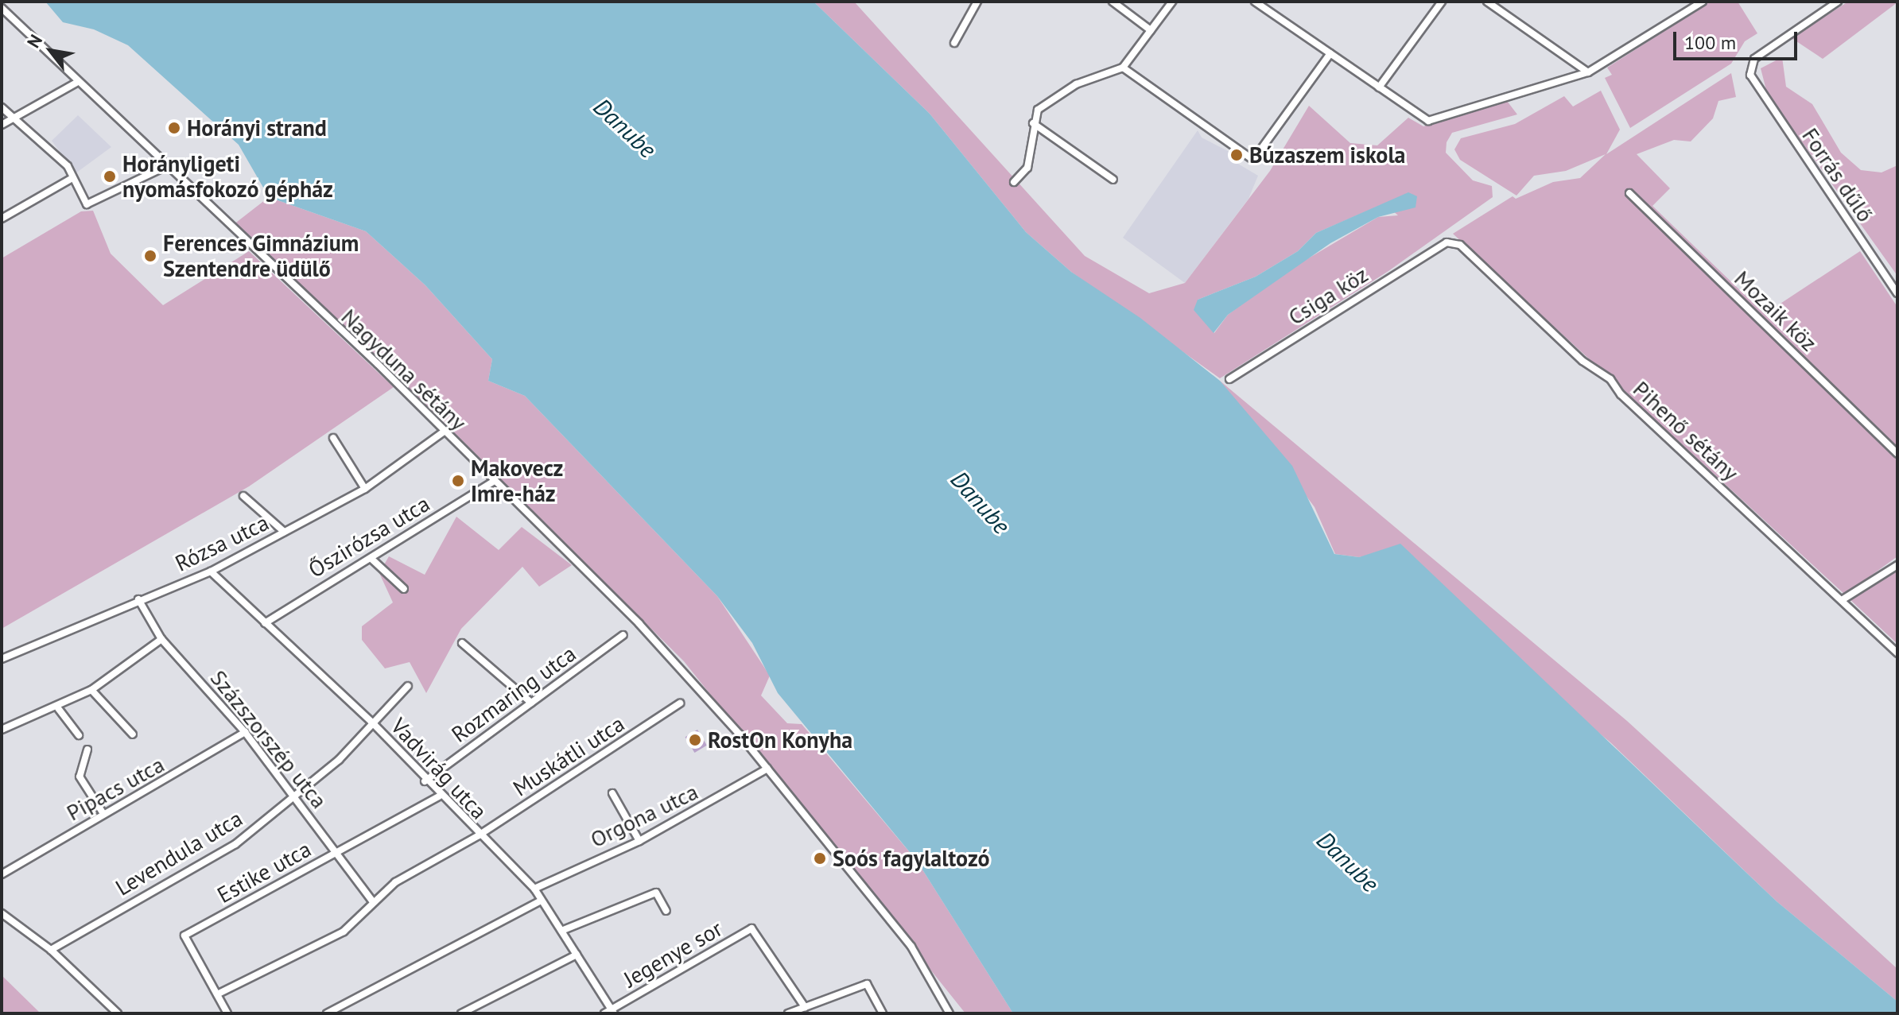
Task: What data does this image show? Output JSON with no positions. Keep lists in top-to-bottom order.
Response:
{
  "streets": {
    "street": [
      "Forrás dűlő",
      "Csiga köz",
      "Mozaik köz",
      "Nagyduna sétány",
      "Pihenő sétány",
      "Őszirózsa utca",
      "Rózsa utca",
      "Rozmaring utca",
      "Százszorszép utca",
      "Muskátli utca",
      "Vadvirág utca",
      "Pipacs utca",
      "Orgona utca",
      "Levendula utca",
      "Estike utca",
      "Jegenye sor"
    ]
  },
  "crossings": [
    ["Csiga köz", "Pihenő sétány"],
    ["Nagyduna sétány", "Őszirózsa utca"],
    ["Nagyduna sétány", "Rózsa utca"],
    ["Nagyduna sétány", "Orgona utca"],
    ["Őszirózsa utca", "Vadvirág utca"],
    ["Rózsa utca", "Százszorszép utca"],
    ["Rózsa utca", "Vadvirág utca"],
    ["Rozmaring utca", "Vadvirág utca"],
    ["Százszorszép utca", "Muskátli utca"],
    ["Százszorszép utca", "Pipacs utca"],
    ["Százszorszép utca", "Levendula utca"],
    ["Százszorszép utca", "Estike utca"],
    ["Muskátli utca", "Vadvirág utca"],
    ["Muskátli utca", "Estike utca"],
    ["Vadvirág utca", "Orgona utca"],
    ["Vadvirág utca", "Levendula utca"],
    ["Vadvirág utca", "Estike utca"],
    ["Vadvirág utca", "Jegenye sor"]
  ],
  "water": ["Danube"],
  "places": [
    "Horányi strand",
    "Búzaszem iskola",
    "Horányligeti nyomásfokozó gépház",
    "Ferences Gimnázium Szentendre üdülő",
    "Makovecz Imre-ház",
    "RostOn Konyha",
    "Soós fagylaltozó"
  ],
  "scale_bar": "100 m",
  "north": "top left"
}
